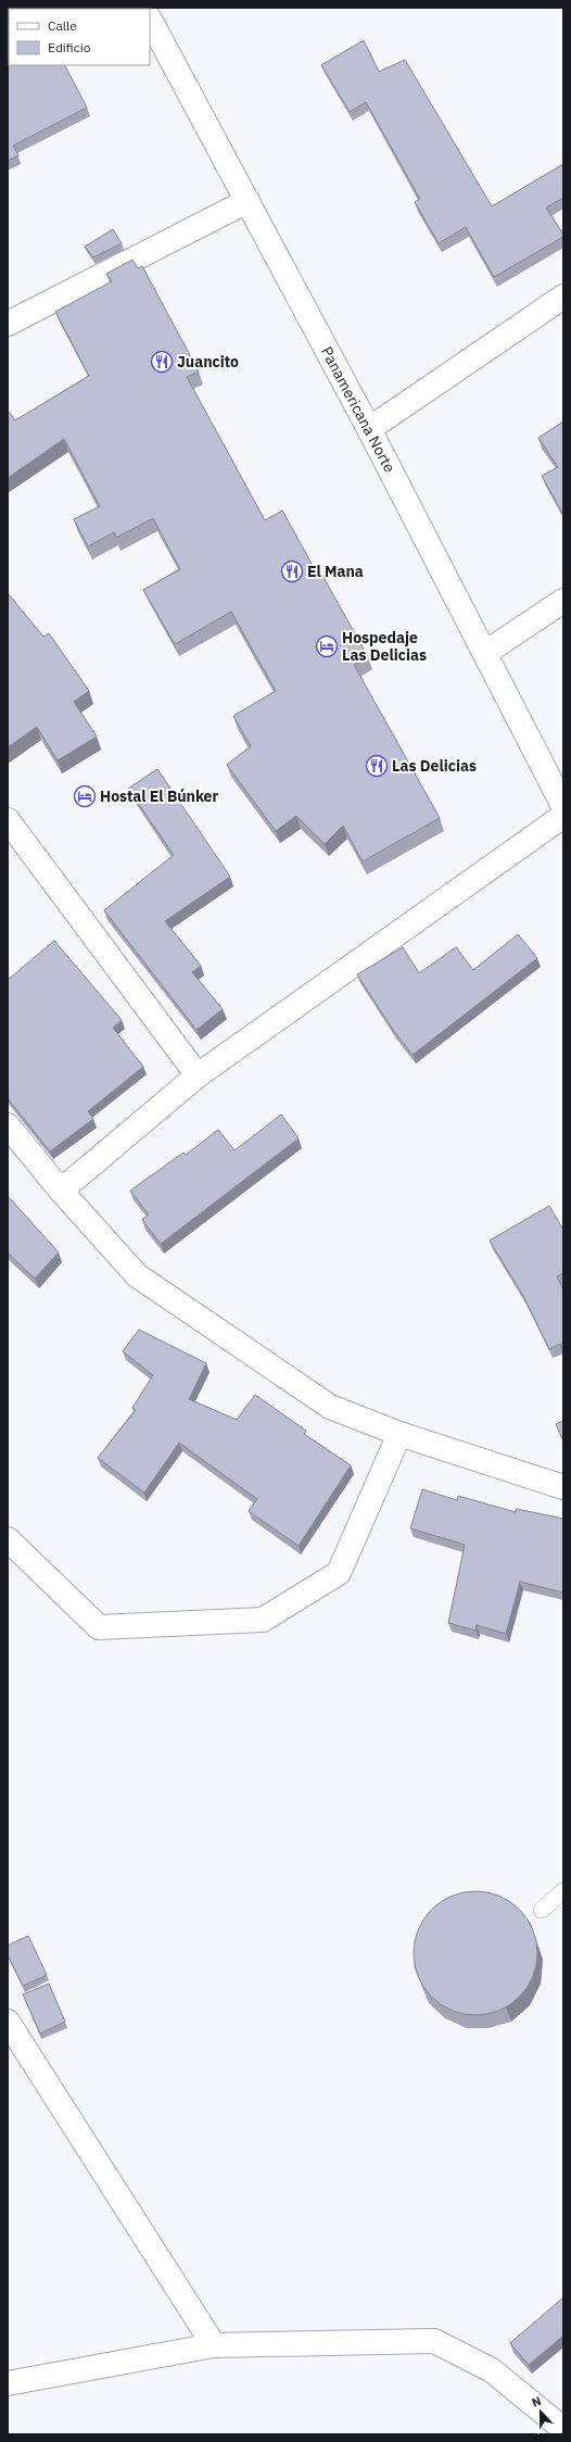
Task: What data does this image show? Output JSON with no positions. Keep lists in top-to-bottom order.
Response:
{
  "streets": {
    "main road": ["Panamericana Norte"]
  },
  "places": {
    "restaurant": ["Juancito", "El Mana", "Las Delicias"],
    "hotel": ["Hospedaje Las Delicias", "Hostal El Búnker"]
  },
  "legend": ["Calle", "Edificio"],
  "north": "top"
}
